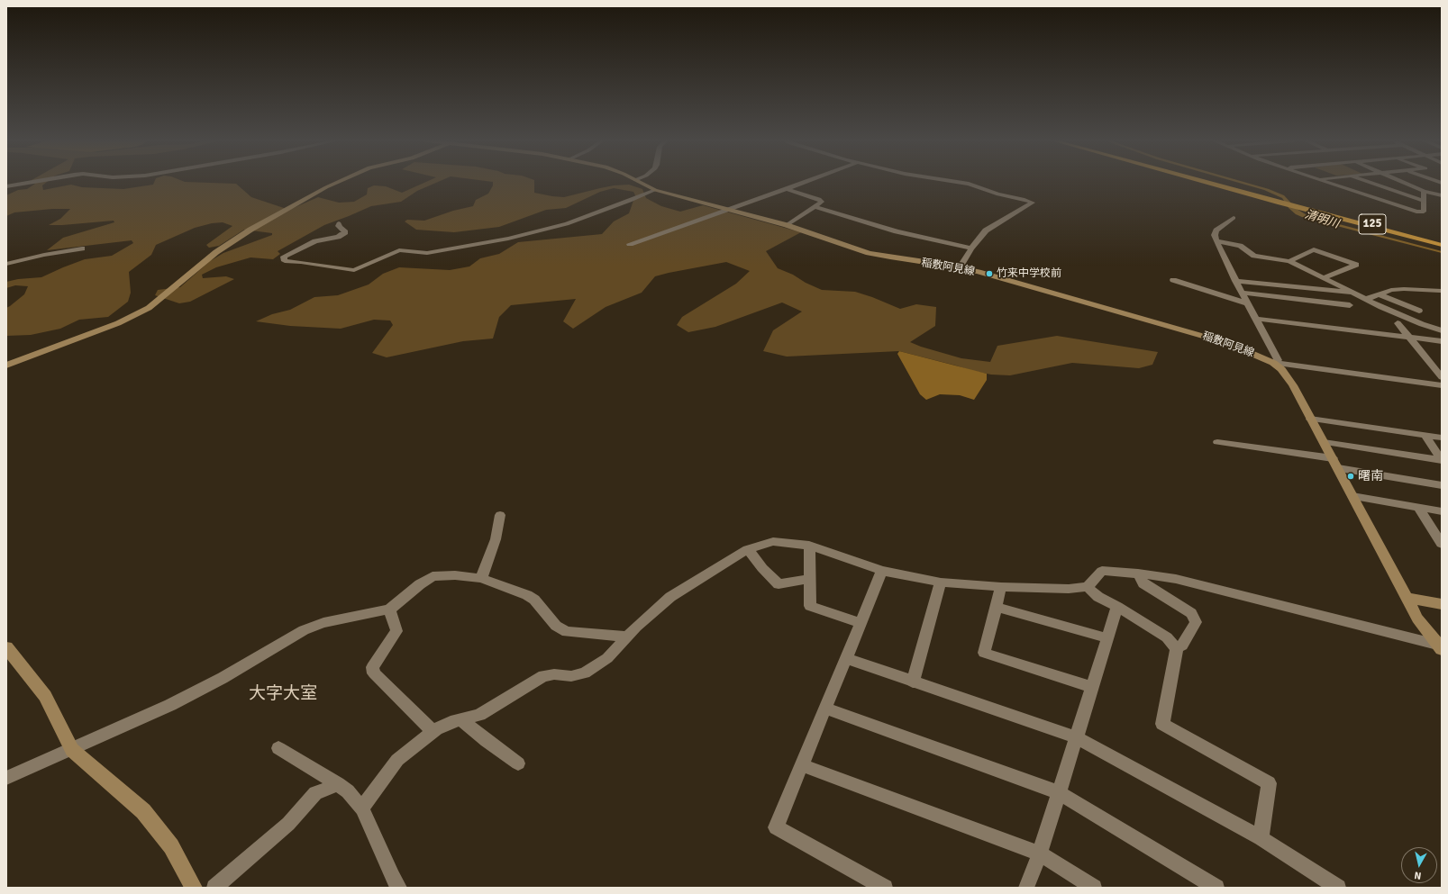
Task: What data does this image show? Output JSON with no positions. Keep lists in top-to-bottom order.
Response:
{
  "streets": {
    "highway": ["125"],
    "main road": ["稲敷阿見線"]
  },
  "districts": ["大字大室"],
  "water": ["清明川"],
  "places": ["竹来中学校前", "曙南"],
  "north": "bottom"
}
